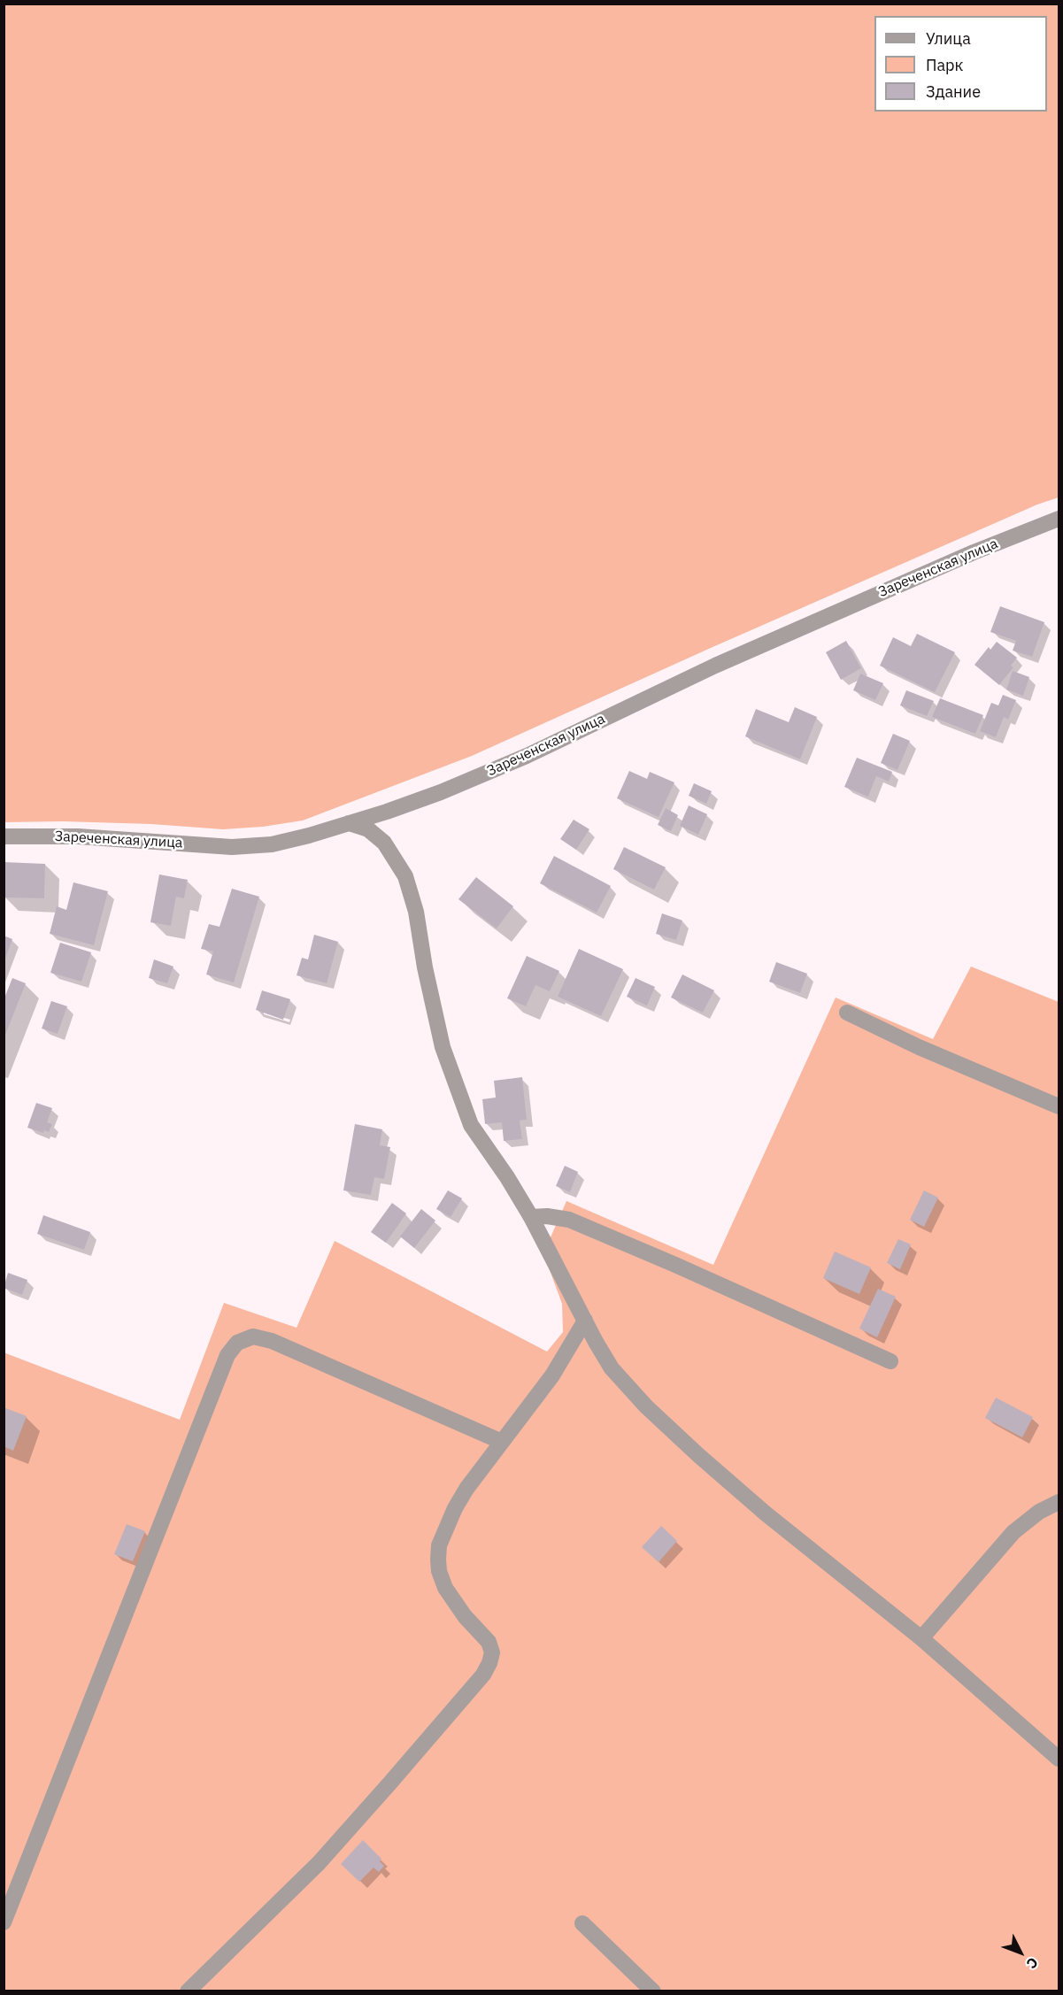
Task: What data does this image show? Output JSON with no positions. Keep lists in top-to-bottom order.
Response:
{
  "streets": {
    "street": ["Зареченская улица"]
  },
  "legend": ["Улица", "Парк", "Здание"],
  "north": "bottom right"
}
